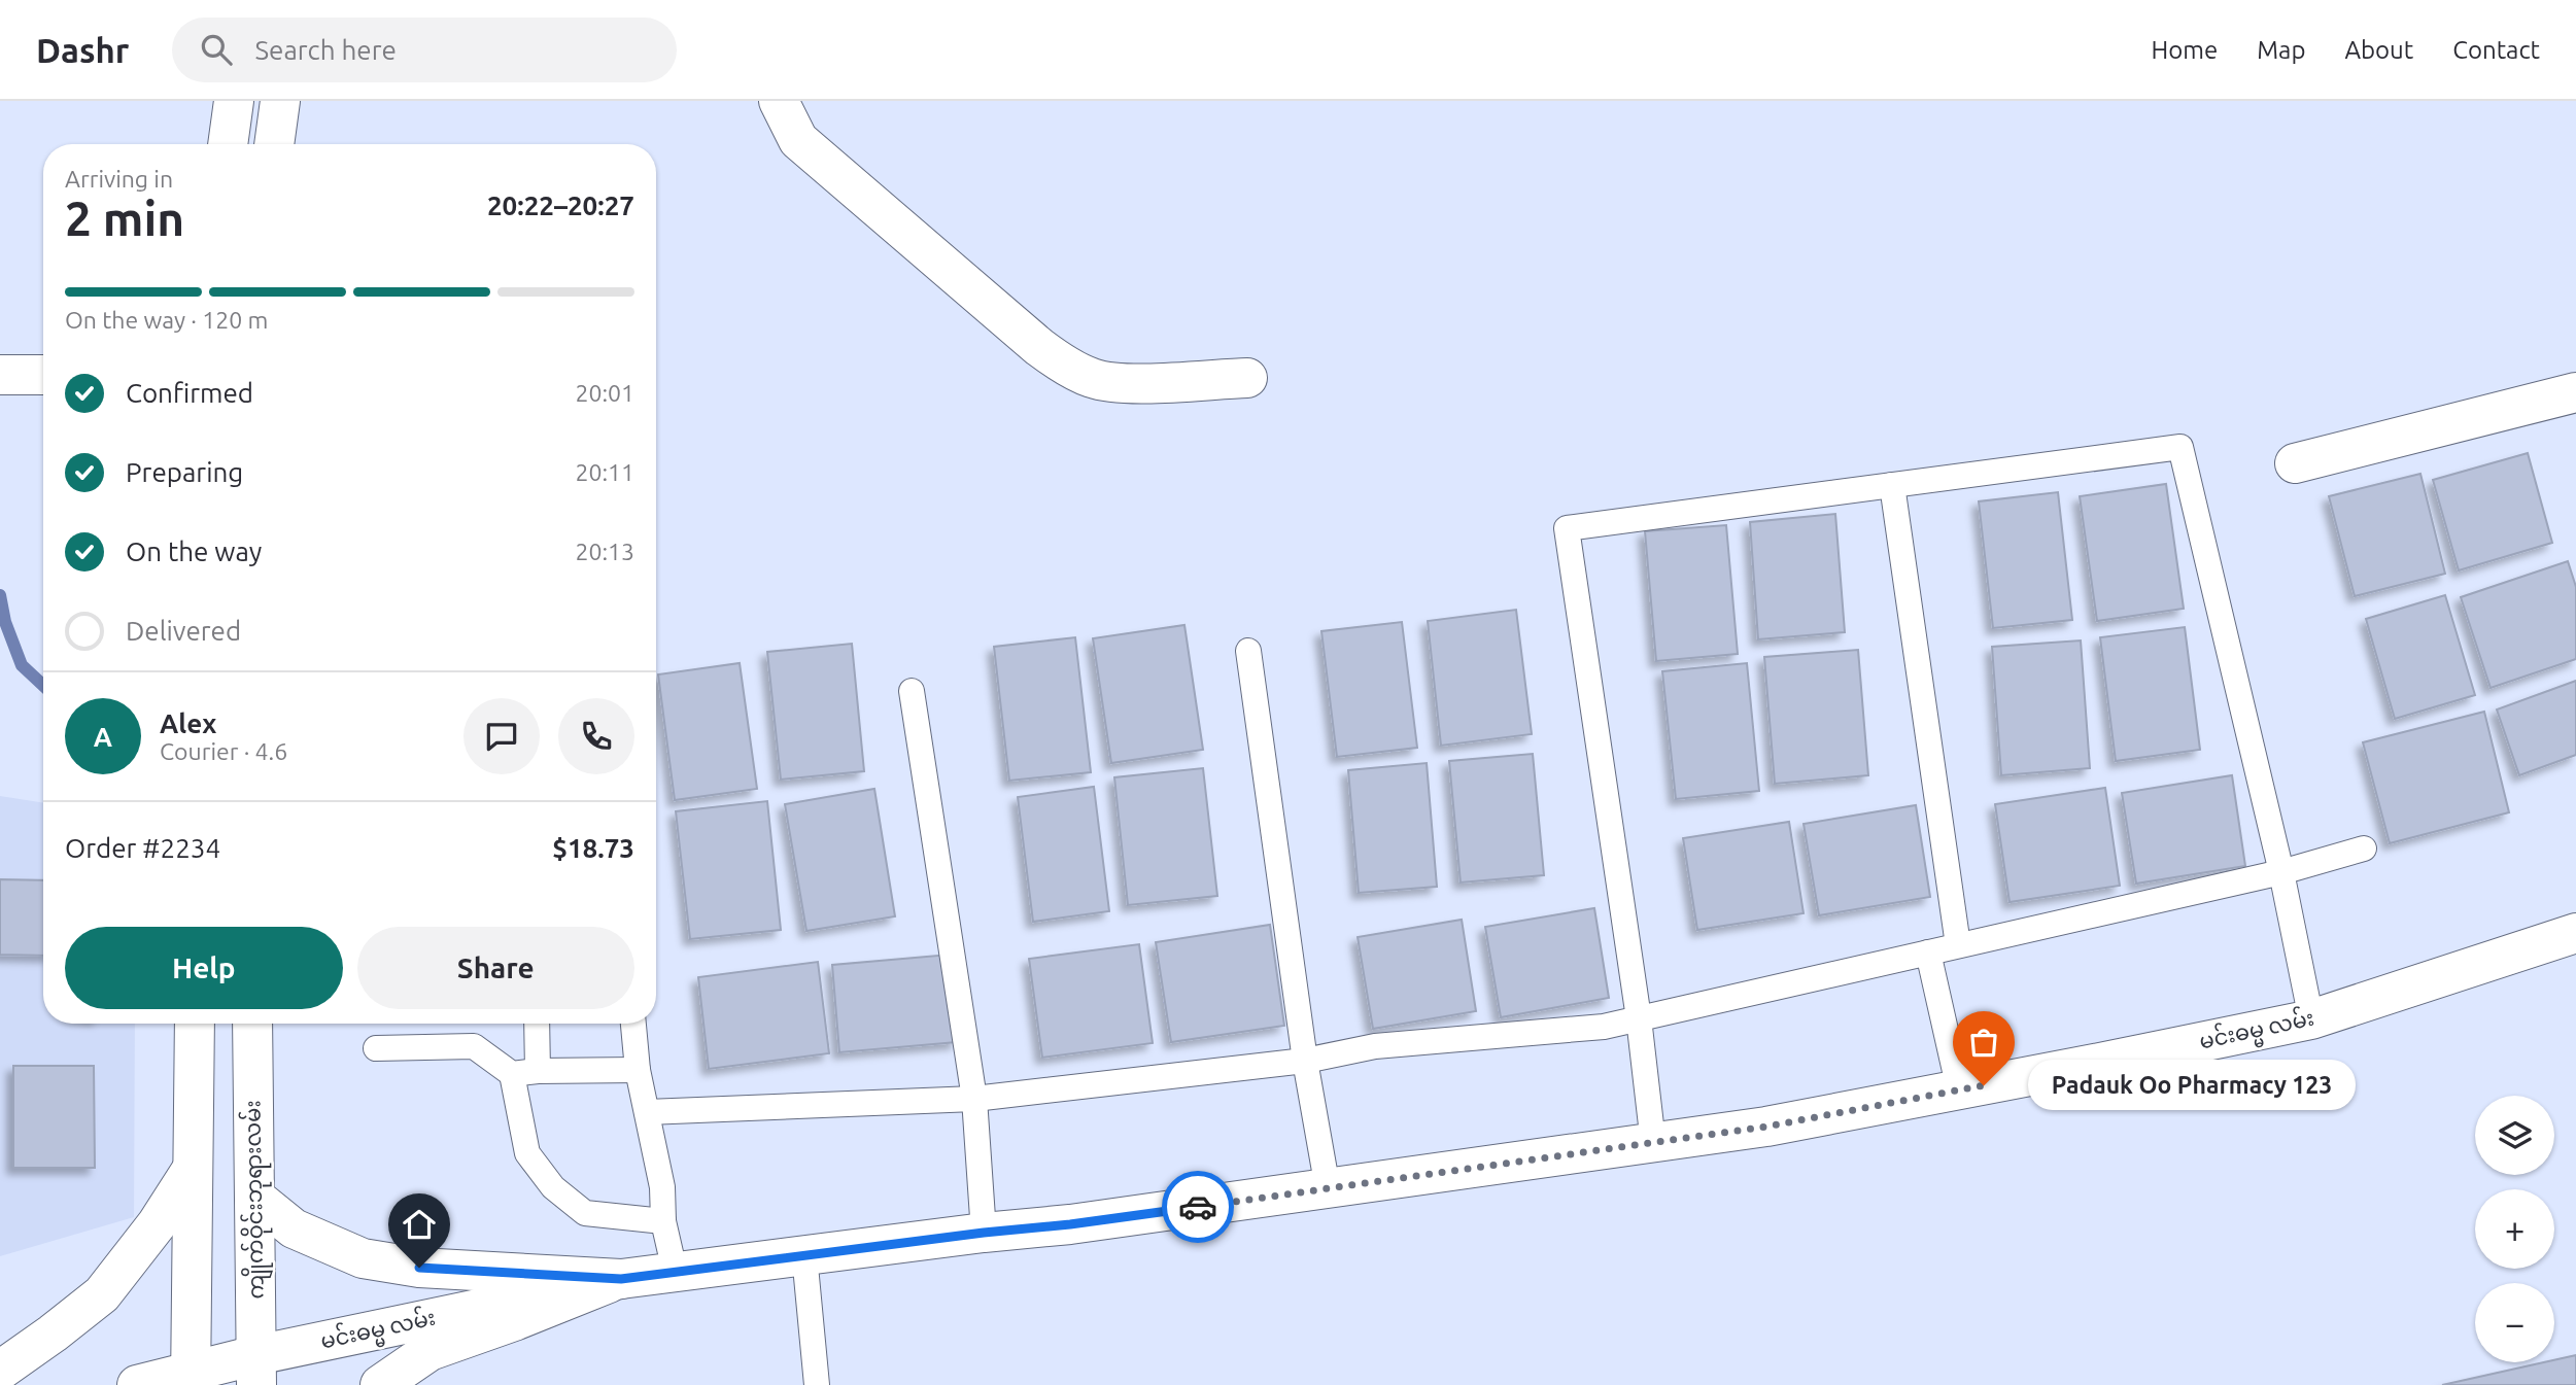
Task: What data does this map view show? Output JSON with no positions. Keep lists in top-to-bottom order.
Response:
{
  "streets": {
    "main road": ["မင်းဓမ္မ လမ်း", "ကျိုက်ဝိုင်းဘုရားလမ်း"]
  },
  "crossings": [
    ["မင်းဓမ္မ လမ်း", "ကျိုက်ဝိုင်းဘုရားလမ်း"]
  ],
  "places": ["Padauk Oo Pharmacy 123"],
  "page": {
    "header": "Dashr",
    "search": "Search here",
    "nav": [
      "Home",
      "Map",
      "About",
      "Contact"
    ],
    "heading": ["2 min", "Arriving in", "20:22–20:27"],
    "panel": [
      "Alex",
      "Courier · 4.6",
      "Order #2234",
      "$18.73"
    ],
    "bar": "On the way · 120 m",
    "list": [
      ["Confirmed", "20:01"],
      ["Preparing", "20:11"],
      ["On the way", "20:13"],
      "Delivered"
    ],
    "round": "A",
    "buttons": ["Help", "Share"],
    "bubble": "Padauk Oo Pharmacy 123",
    "map_buttons": ["+", "−"]
  }
}
